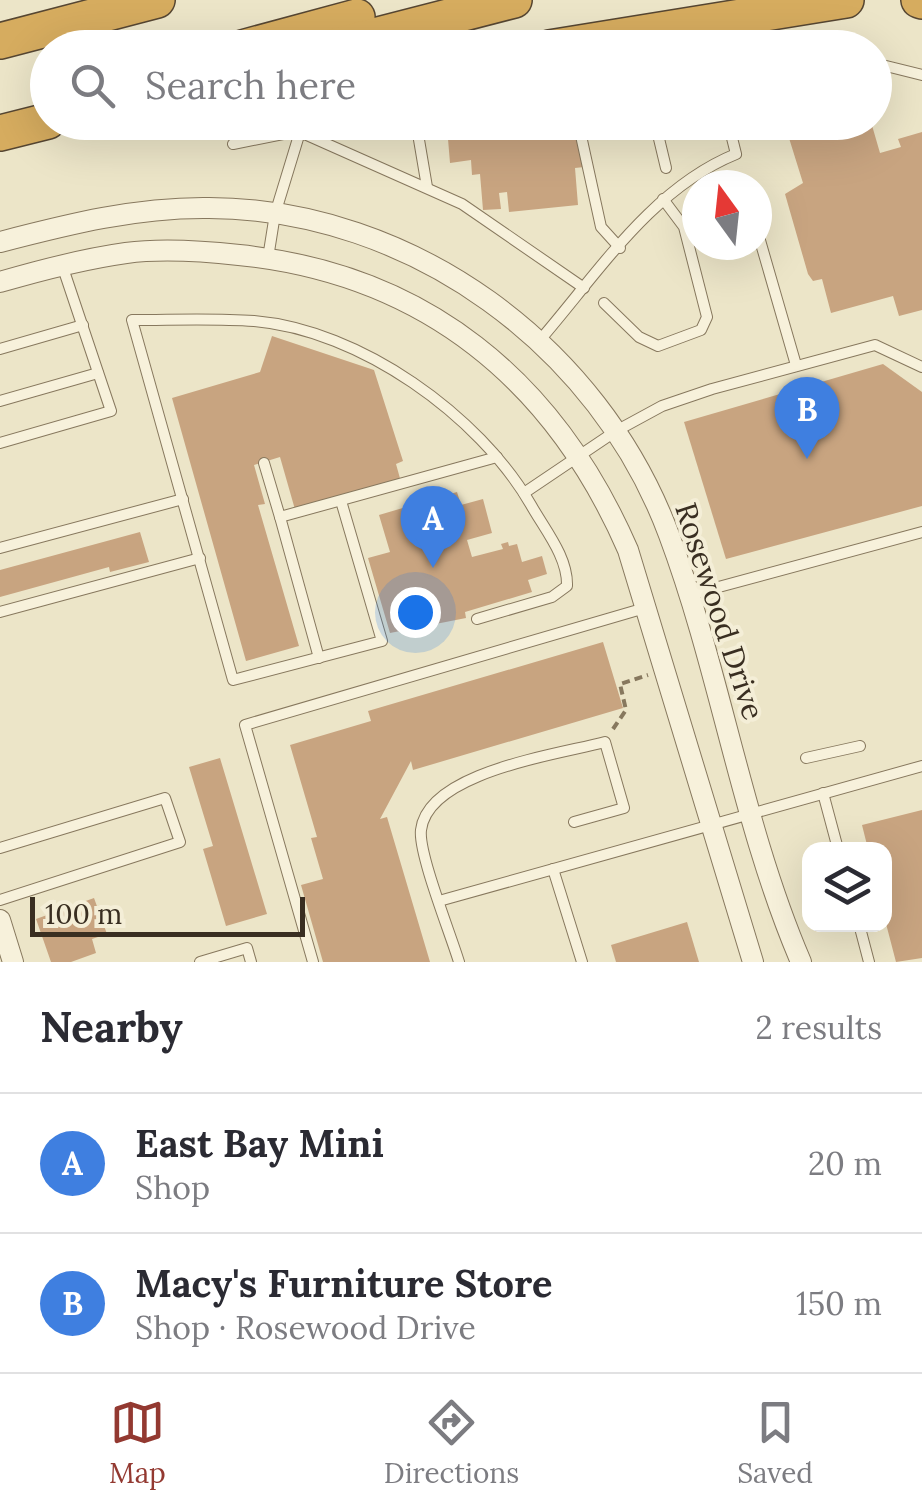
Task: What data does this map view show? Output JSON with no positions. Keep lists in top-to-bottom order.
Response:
{
  "streets": {
    "street": ["Rosewood Drive"]
  },
  "scale_bar": "100 m",
  "north": "top",
  "page": {
    "search": "Search here",
    "pins": ["B", "A"],
    "scale": "100 m",
    "heading": ["Nearby", "2 results"],
    "list": [
      {
        "mark": "A",
        "name": "East Bay Mini",
        "note": "Shop",
        "value": "20 m"
      },
      {
        "mark": "B",
        "name": "Macy's Furniture Store",
        "note": "Shop · Rosewood Drive",
        "value": "150 m"
      }
    ],
    "nav": ["Map", "Directions", "Saved"]
  }
}
